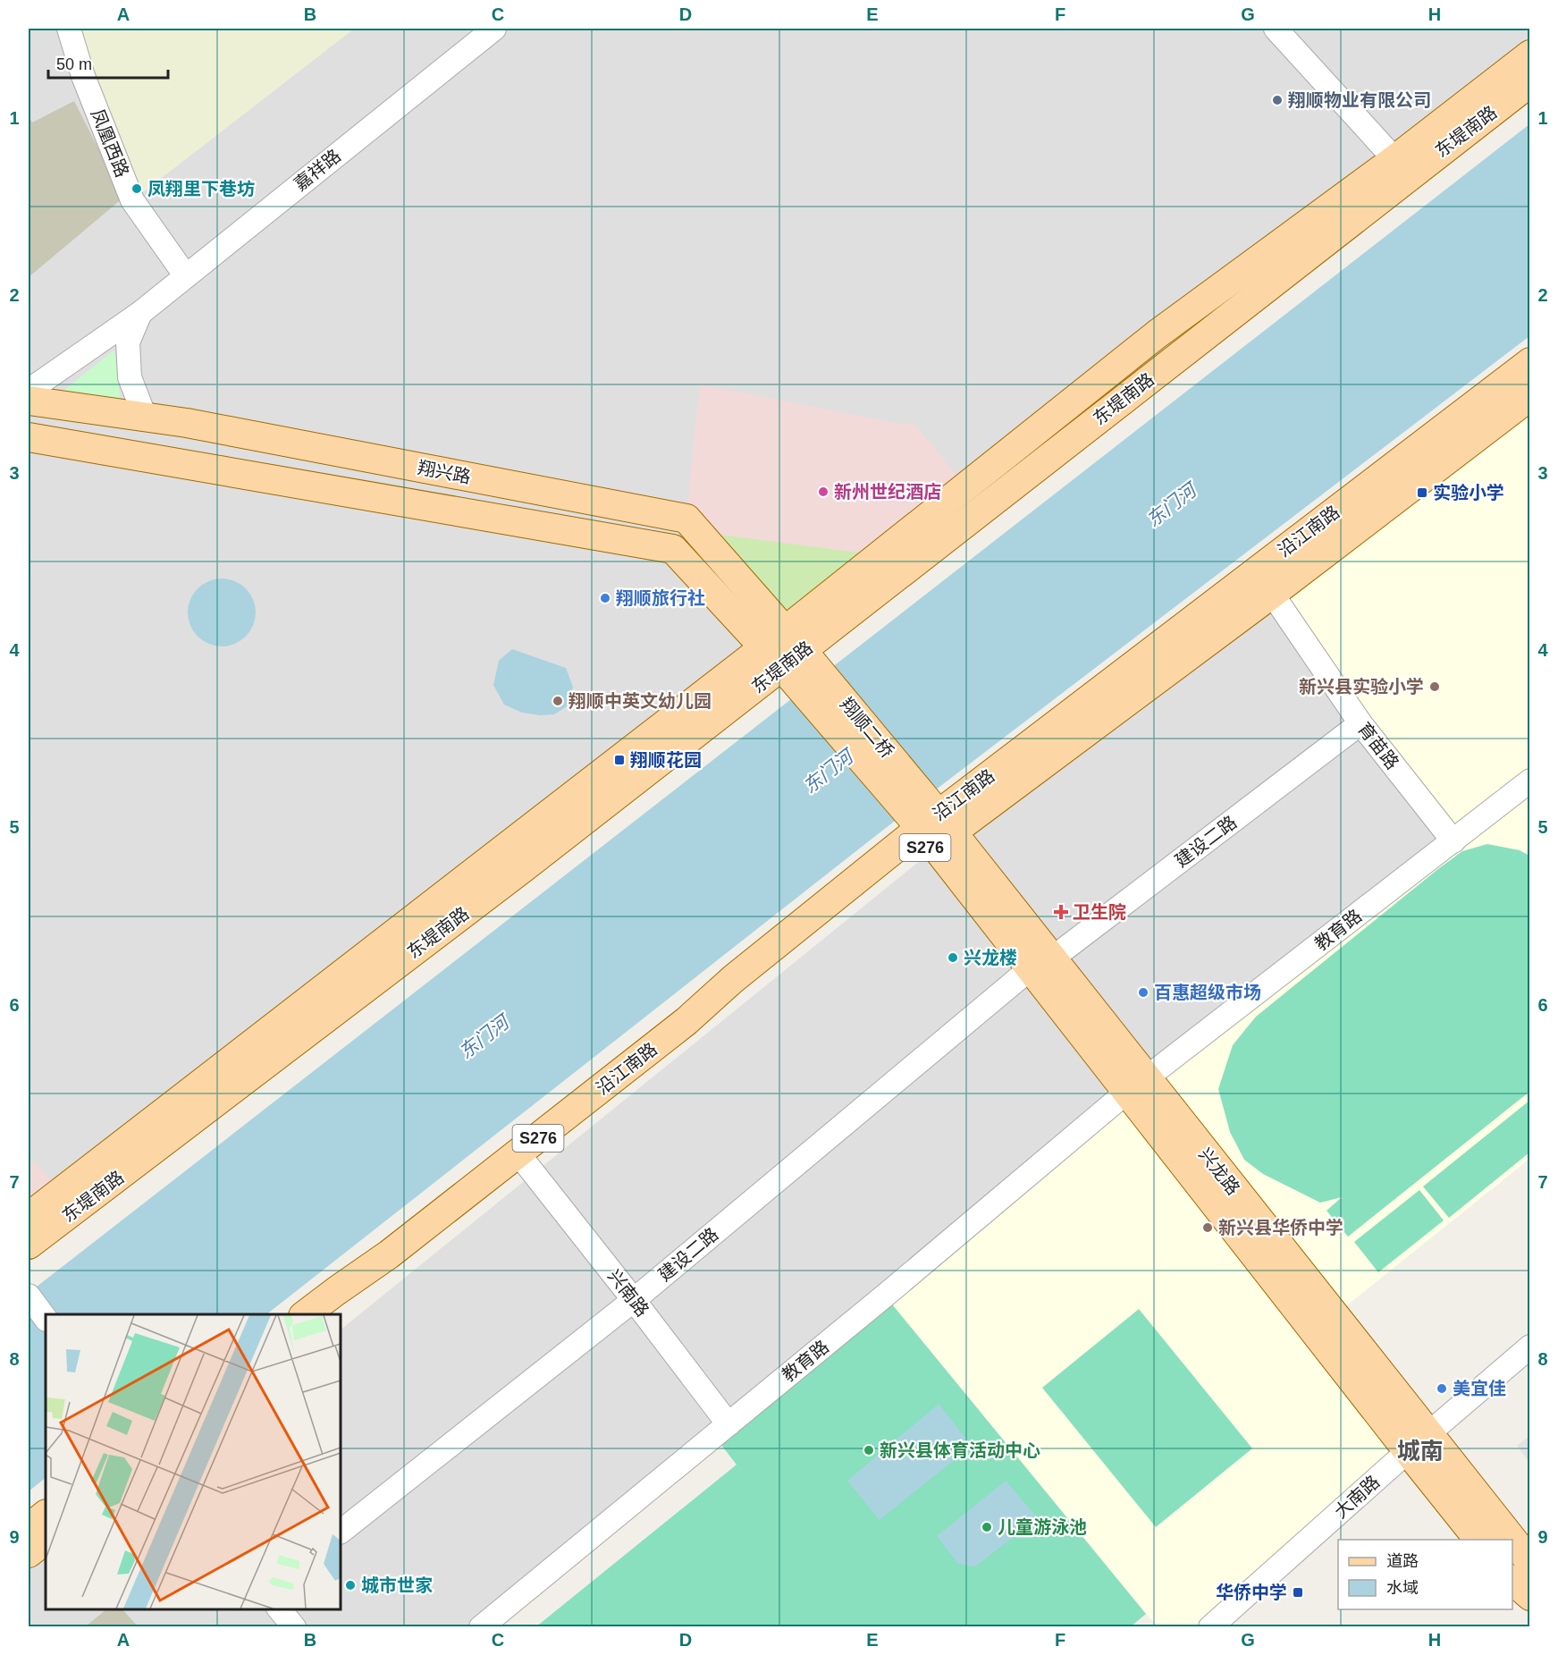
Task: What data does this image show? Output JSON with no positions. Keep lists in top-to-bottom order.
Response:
{
  "streets": {
    "main road": [
      "东堤南路",
      "翔兴路",
      "沿江南路",
      "翔顺二桥",
      "S276",
      "兴龙路"
    ],
    "street": [
      "凤凰西路",
      "嘉祥路",
      "育苗路",
      "建设二路",
      "教育路",
      "兴南路",
      "大南路"
    ]
  },
  "crossings": [
    ["东堤南路", "翔兴路"],
    ["东堤南路", "翔顺二桥"],
    ["凤凰西路", "嘉祥路"],
    ["嘉祥路", "翔兴路"],
    ["翔兴路", "翔顺二桥"],
    ["沿江南路", "翔顺二桥"],
    ["沿江南路", "育苗路"],
    ["沿江南路", "兴龙路"],
    ["沿江南路", "兴南路"],
    ["翔顺二桥", "兴龙路"],
    ["育苗路", "建设二路"],
    ["育苗路", "教育路"],
    ["建设二路", "兴龙路"],
    ["建设二路", "兴南路"],
    ["教育路", "兴龙路"],
    ["教育路", "兴南路"],
    ["兴龙路", "大南路"]
  ],
  "districts": ["城南"],
  "water": ["东门河"],
  "places": {
    "other": [
      "翔顺物业有限公司",
      "凤翔里下巷坊",
      "新州世纪酒店",
      "翔顺旅行社",
      "新兴县实验小学",
      "翔顺中英文幼儿园",
      "兴龙楼",
      "百惠超级市场",
      "新兴县华侨中学",
      "美宜佳",
      "新兴县体育活动中心",
      "儿童游泳池",
      "城市世家"
    ],
    "transit": ["实验小学", "翔顺花园", "华侨中学"],
    "health": ["卫生院"]
  },
  "legend": ["道路", "水域"],
  "scale_bar": "50 m",
  "grid": {
    "columns": [
      "A",
      "B",
      "C",
      "D",
      "E",
      "F",
      "G",
      "H"
    ],
    "rows": [
      "1",
      "2",
      "3",
      "4",
      "5",
      "6",
      "7",
      "8",
      "9"
    ]
  }
}
